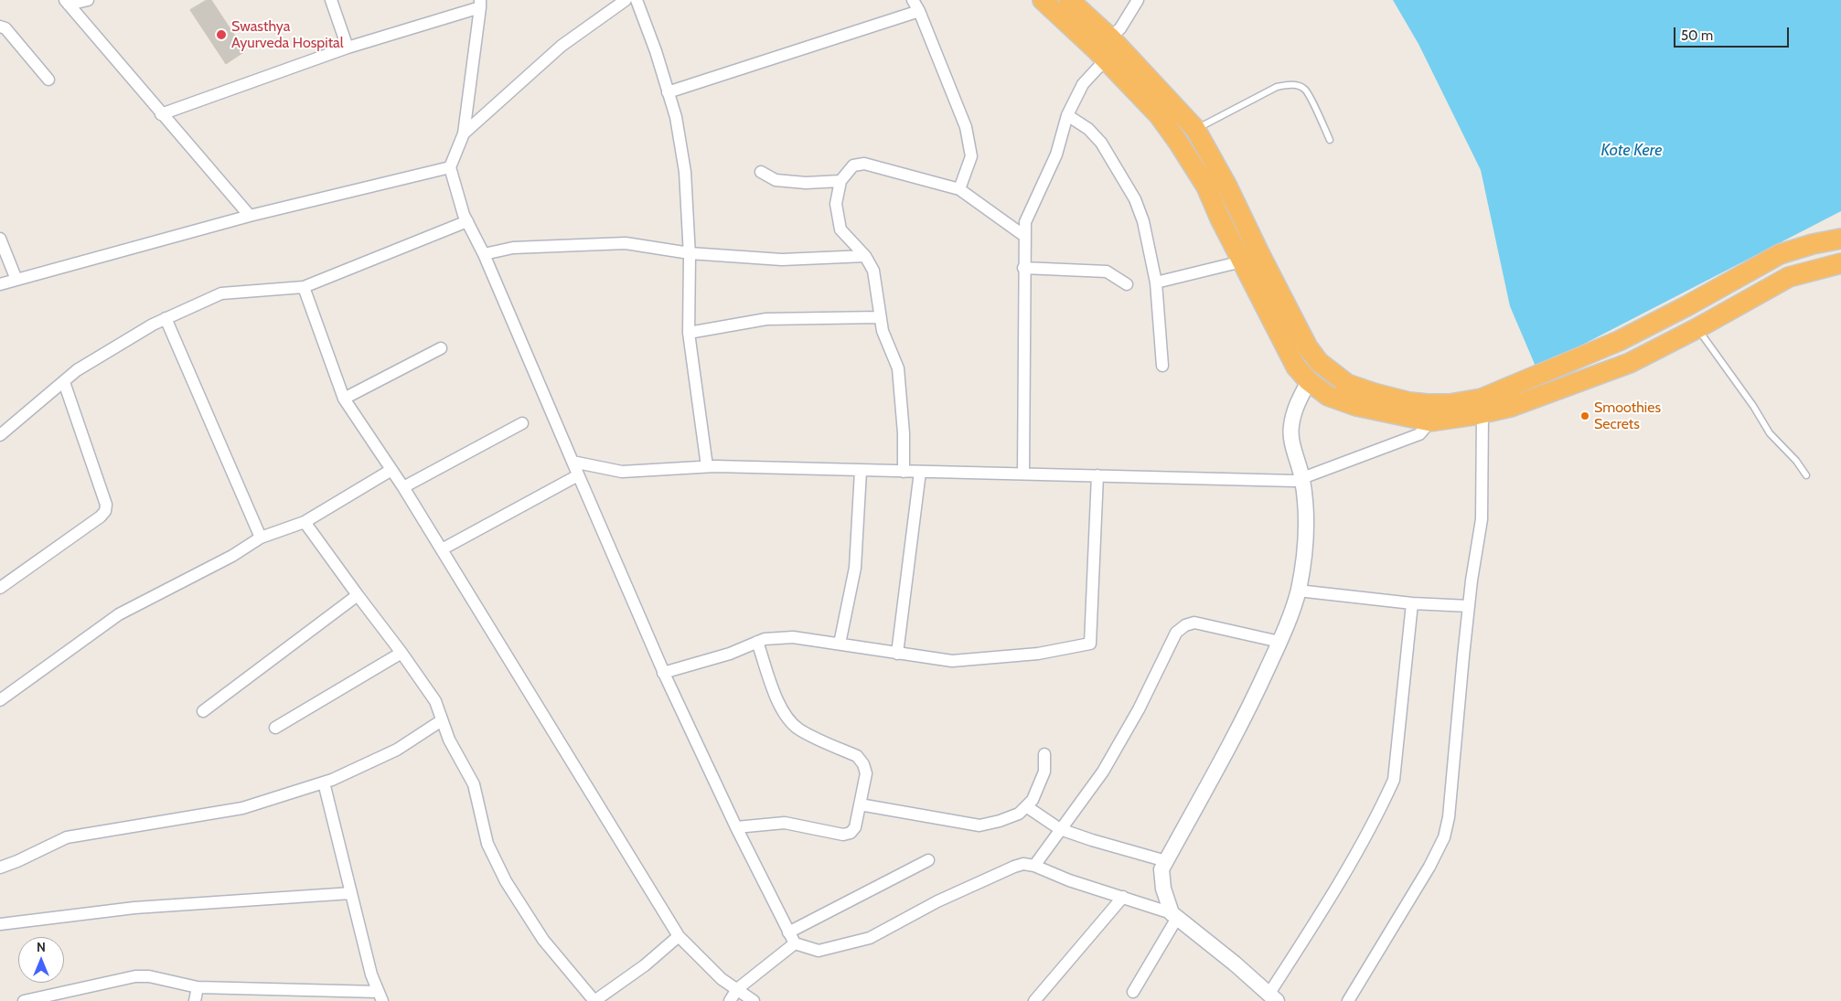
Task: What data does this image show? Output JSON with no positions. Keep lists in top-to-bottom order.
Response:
{
  "water": ["Kote Kere"],
  "places": ["Swasthya Ayurveda Hospital", "Smoothies Secrets"],
  "scale_bar": "50 m",
  "north": "top"
}
